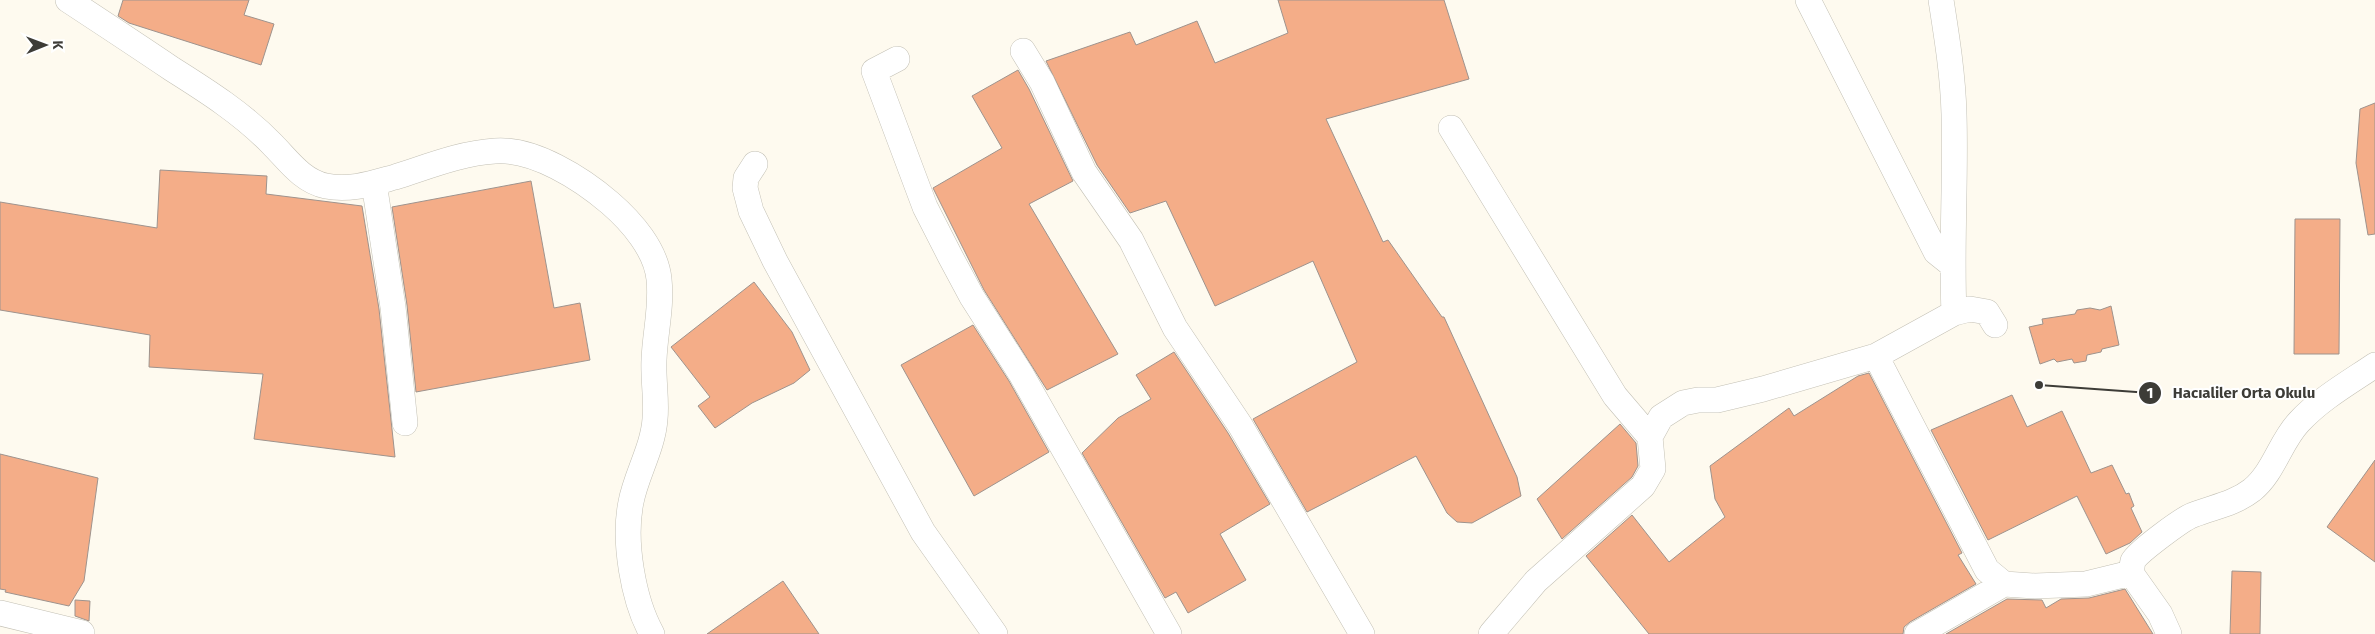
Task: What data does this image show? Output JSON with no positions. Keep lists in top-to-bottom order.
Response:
{
  "places": ["Hacıaliler Orta Okulu"],
  "north": "right"
}
